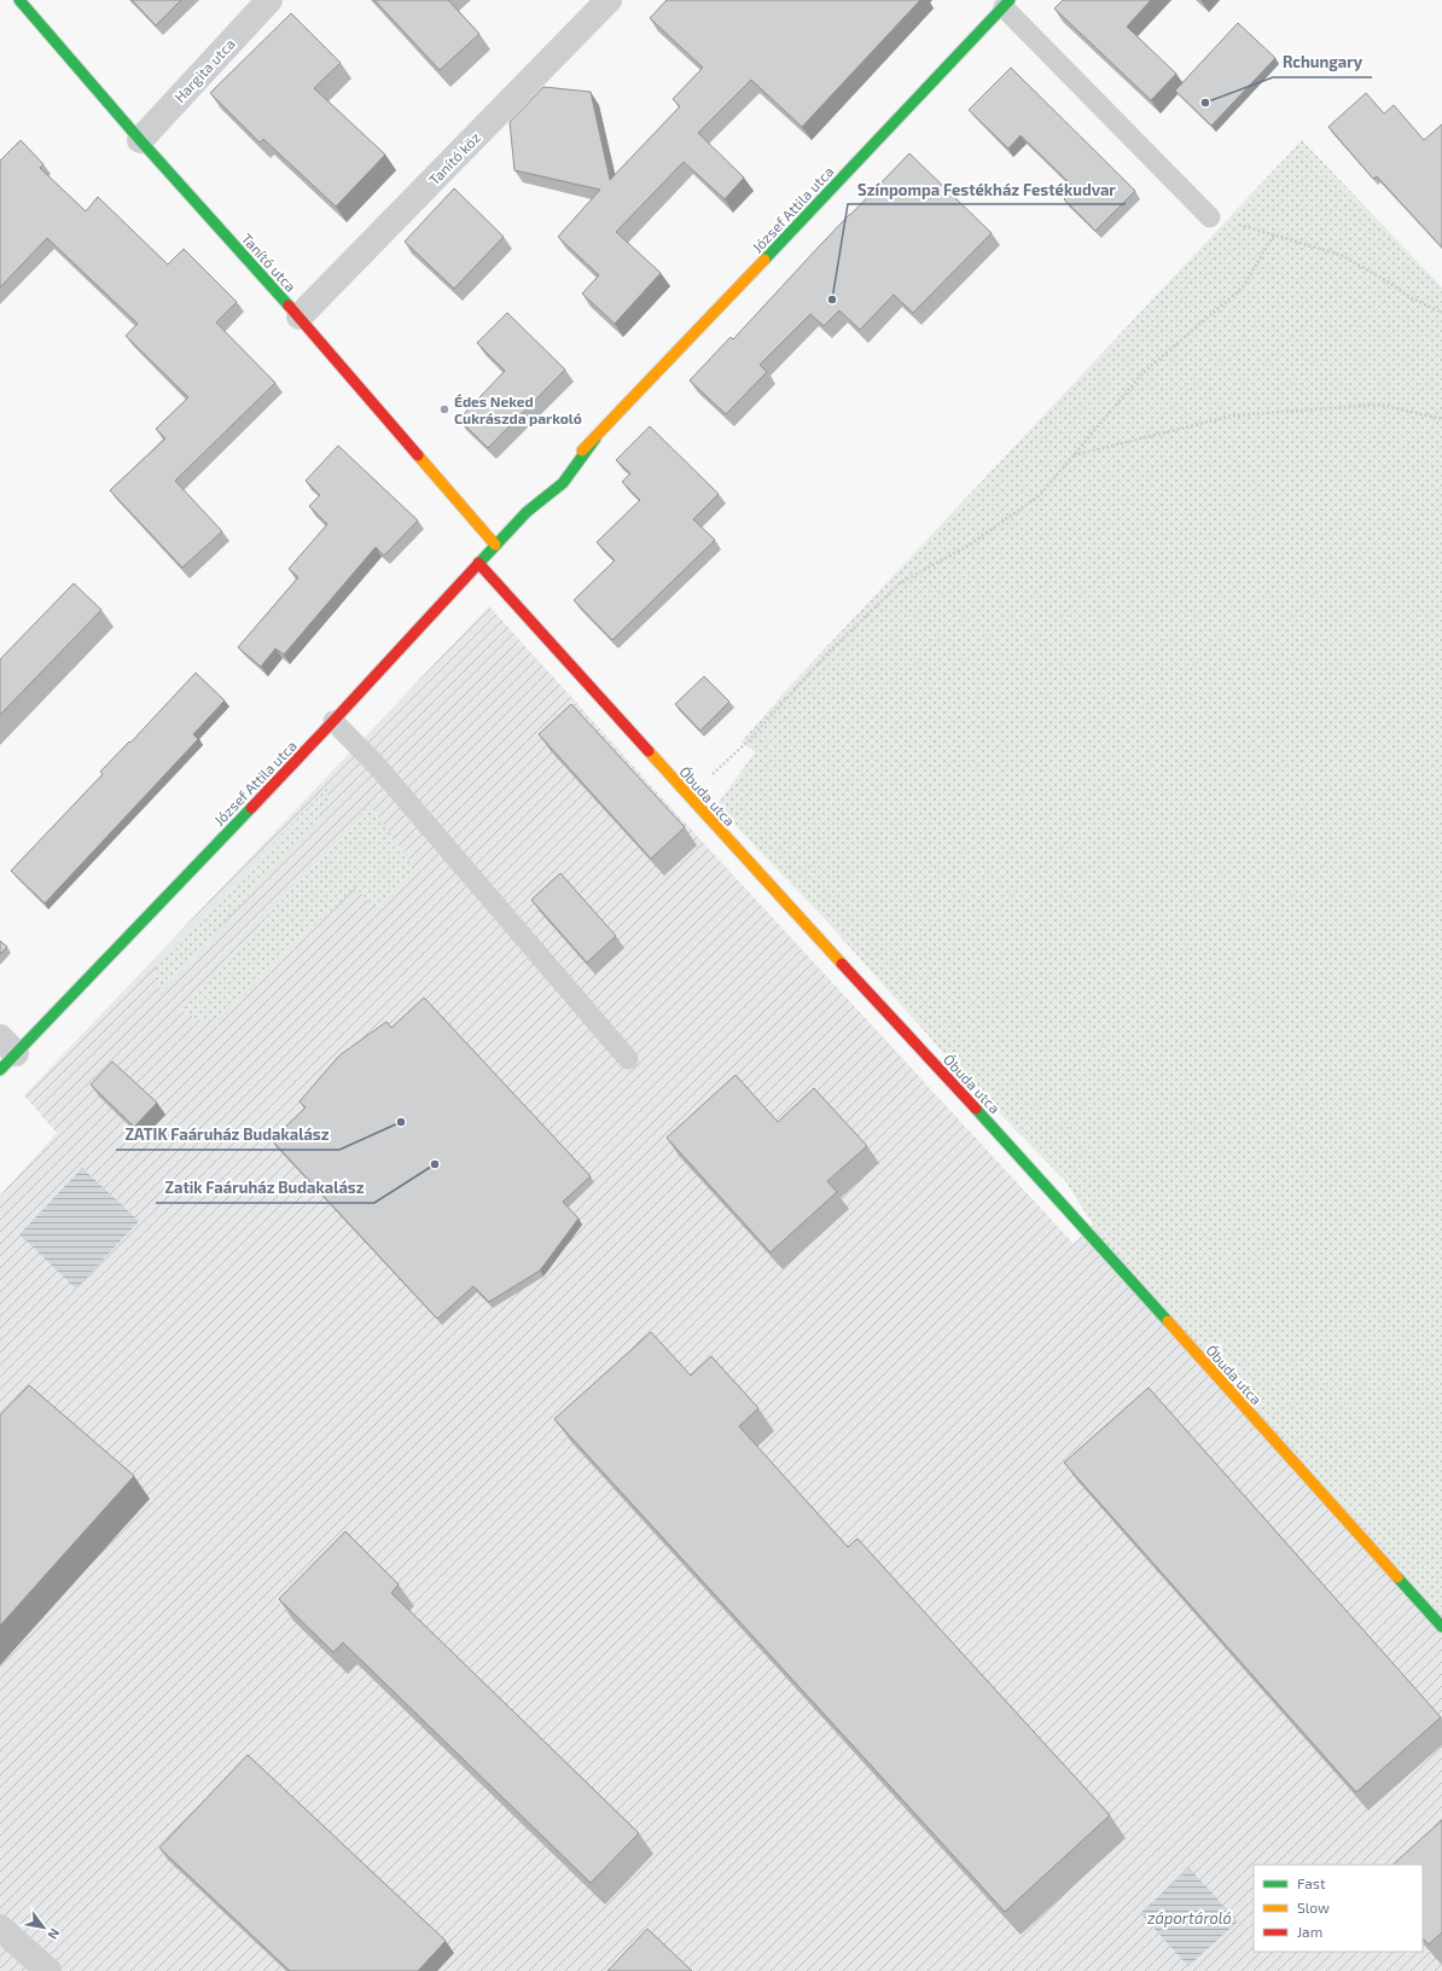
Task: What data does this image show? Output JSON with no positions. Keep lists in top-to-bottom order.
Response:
{
  "streets": {
    "street": [
      "Hargita utca",
      "Tanító köz",
      "József Attila utca",
      "Tanító utca",
      "Óbuda utca"
    ]
  },
  "crossings": [
    ["Hargita utca", "Tanító utca"],
    ["Tanító köz", "Tanító utca"],
    ["József Attila utca", "Tanító utca"],
    ["József Attila utca", "Óbuda utca"]
  ],
  "water": ["záportároló"],
  "places": [
    "Rchungary",
    "Színpompa Festékház Festékudvar",
    "Édes Neked Cukrászda parkoló",
    "ZATIK Faáruház Budakalász",
    "Zatik Faáruház Budakalász"
  ],
  "legend": ["Fast", "Slow", "Jam"],
  "north": "bottom right"
}
